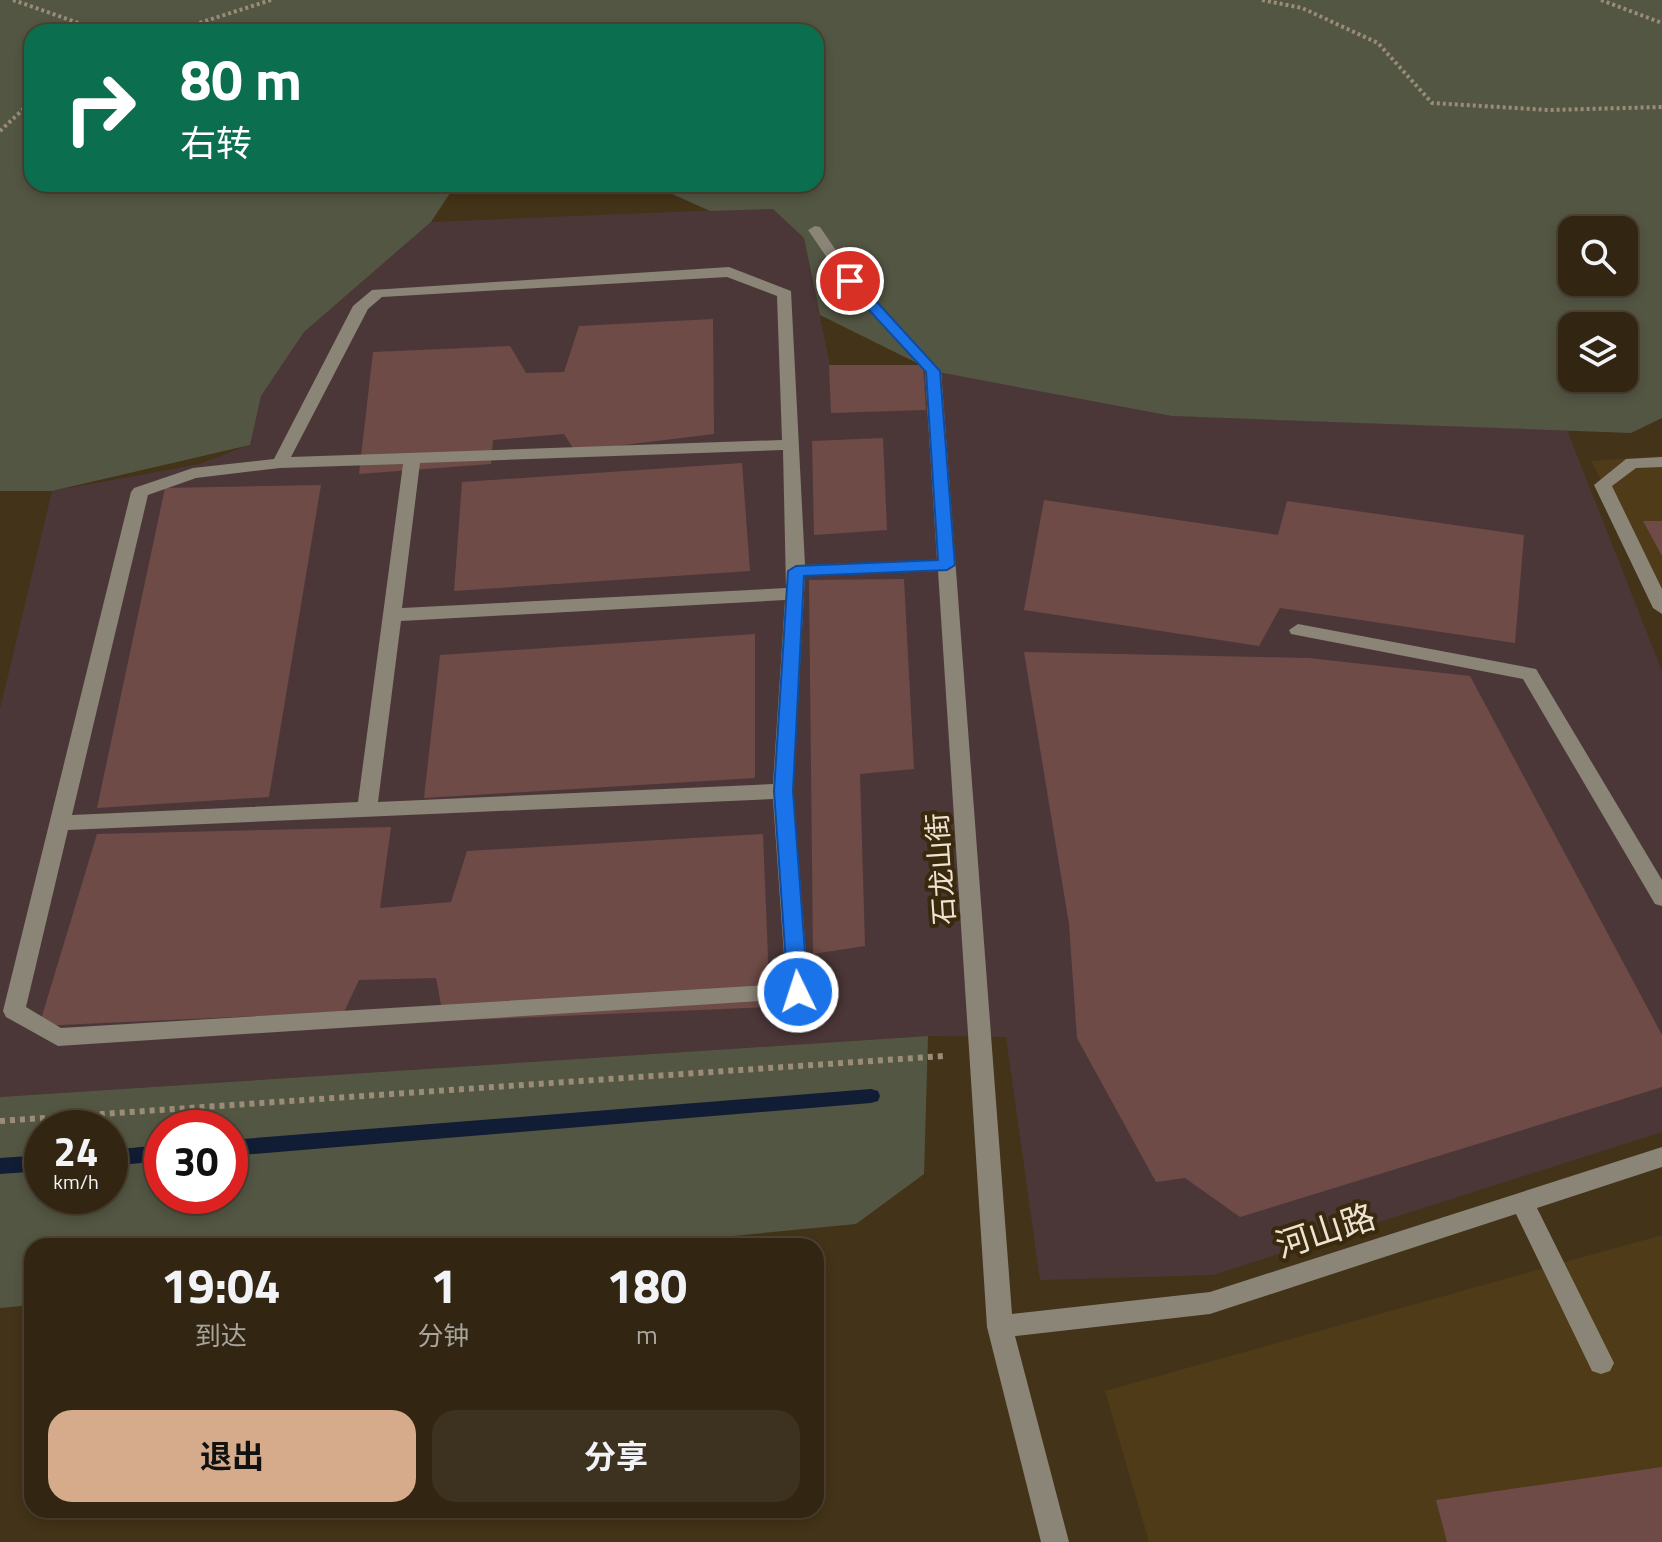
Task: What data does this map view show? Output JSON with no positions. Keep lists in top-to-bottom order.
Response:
{
  "streets": {
    "street": ["石龙山街", "河山路"]
  },
  "crossings": [
    ["石龙山街", "河山路"]
  ],
  "page": {
    "turn": ["80 m", "右转"],
    "speed": "24 km/h",
    "limit": "30",
    "eta": [
      "19:04",
      "到达",
      "1",
      "分钟",
      "180",
      "m"
    ],
    "buttons": ["退出", "分享"]
  }
}
